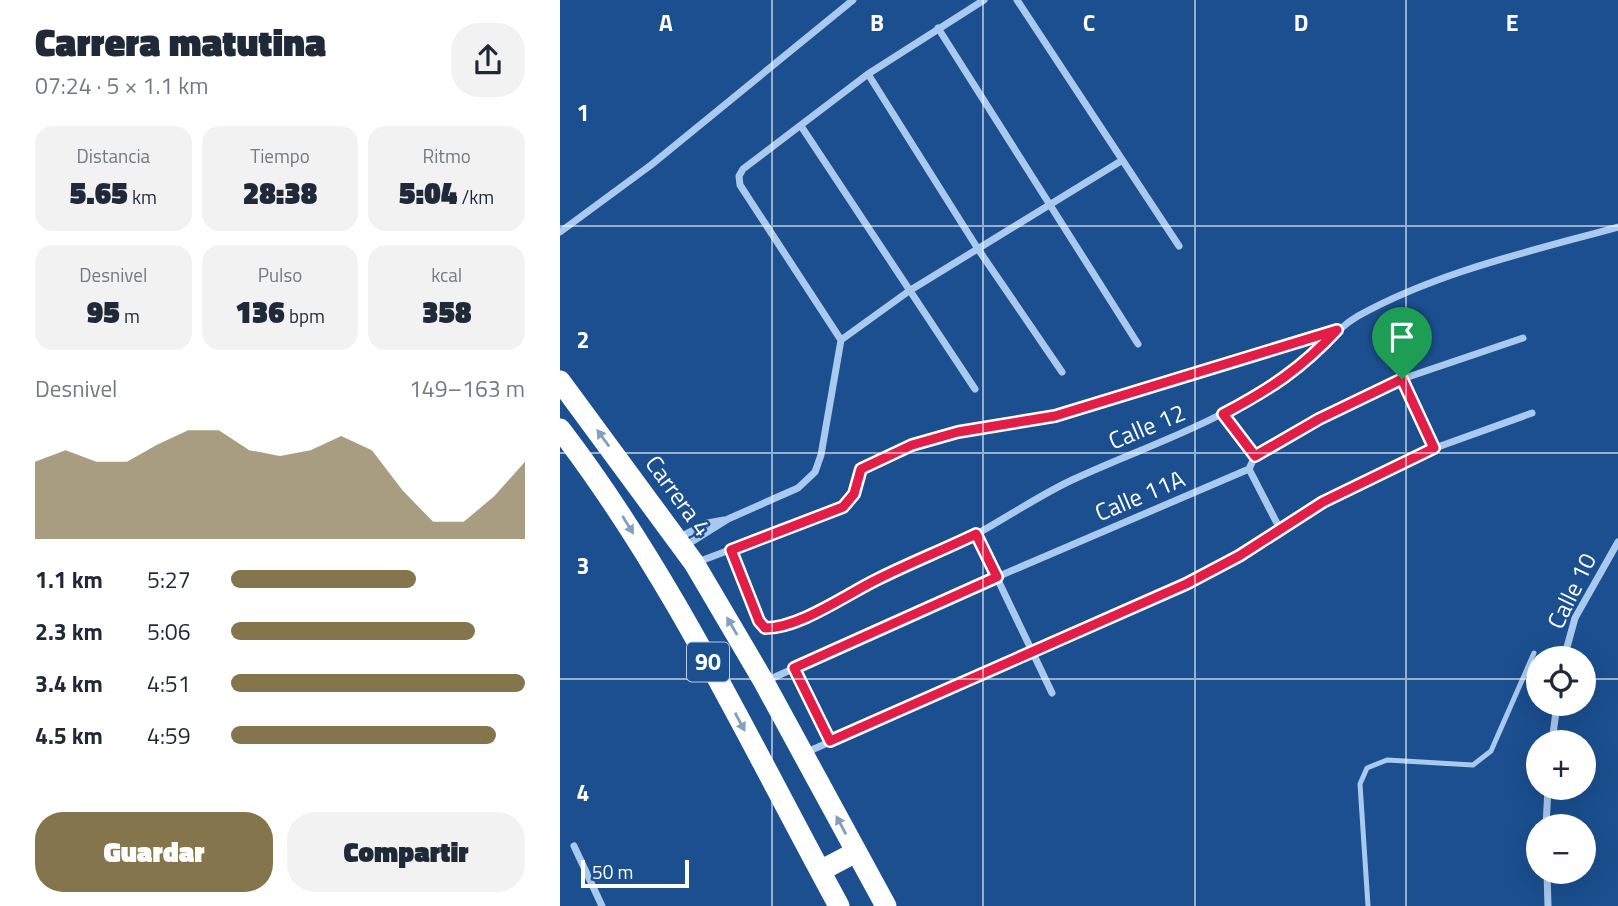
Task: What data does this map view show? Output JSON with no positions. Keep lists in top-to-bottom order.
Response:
{
  "streets": {
    "highway": ["Carrera 4", "90"],
    "street": ["Calle 12", "Calle 11A", "Calle 10"]
  },
  "crossings": [
    ["Carrera 4", "Calle 11A"]
  ],
  "scale_bar": "50 m",
  "page": {
    "heading": ["Carrera matutina", "07:24 · 5 × 1.1 km"],
    "stats": [
      ["Distancia", "5.65 km"],
      ["Tiempo", "28:38"],
      ["Ritmo", "5:04 /km"],
      ["Desnivel", "95 m"],
      ["Pulso", "136 bpm"],
      ["kcal", "358"]
    ],
    "chart": ["Desnivel", "149–163 m"],
    "list": [
      {
        "name": "1.1 km",
        "note": "5:27"
      },
      {
        "name": "2.3 km",
        "note": "5:06"
      },
      {
        "name": "3.4 km",
        "note": "4:51"
      },
      {
        "name": "4.5 km",
        "note": "4:59"
      }
    ],
    "map_buttons": ["+", "−"],
    "buttons": ["Guardar", "Compartir"],
    "scale": "50 m"
  },
  "grid": {
    "columns": [
      "A",
      "B",
      "C",
      "D",
      "E"
    ],
    "rows": [
      "1",
      "2",
      "3",
      "4"
    ]
  }
}
